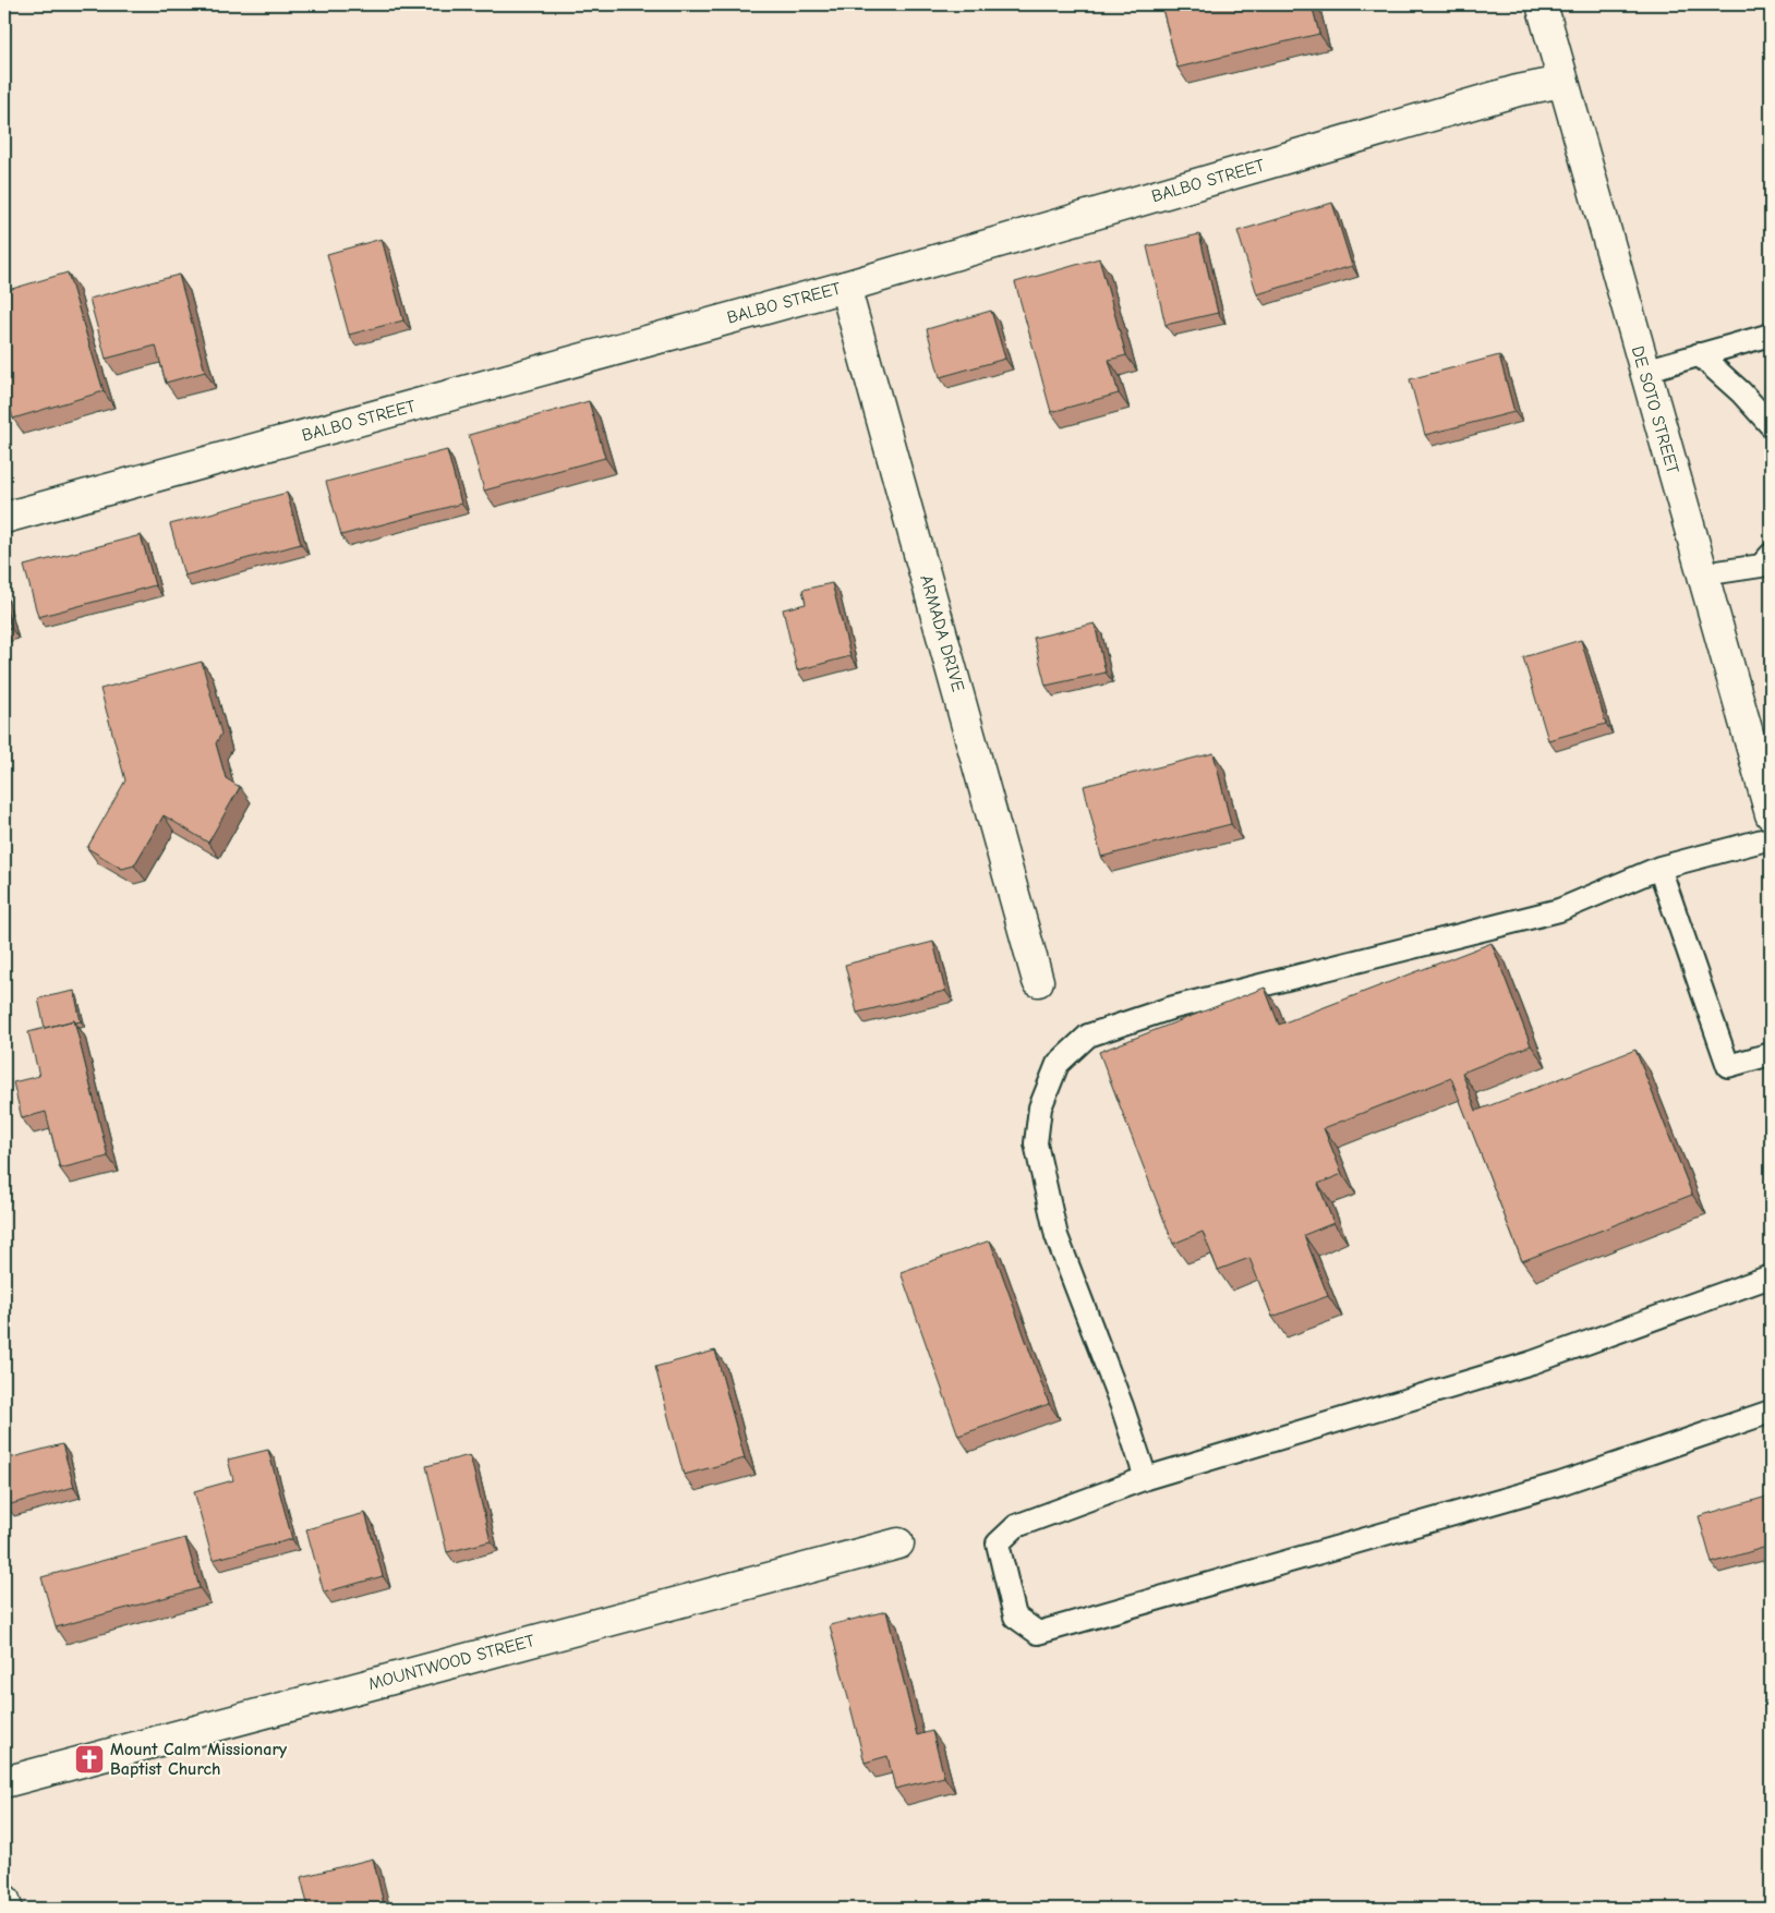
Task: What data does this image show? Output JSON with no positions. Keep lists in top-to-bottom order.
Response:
{
  "streets": {
    "street": [
      "BALBO STREET",
      "DE SOTO STREET",
      "ARMADA DRIVE",
      "MOUNTWOOD STREET"
    ]
  },
  "crossings": [
    ["BALBO STREET", "DE SOTO STREET"],
    ["BALBO STREET", "ARMADA DRIVE"]
  ],
  "places": {
    "church": ["Mount Calm Missionary Baptist Church"]
  }
}
